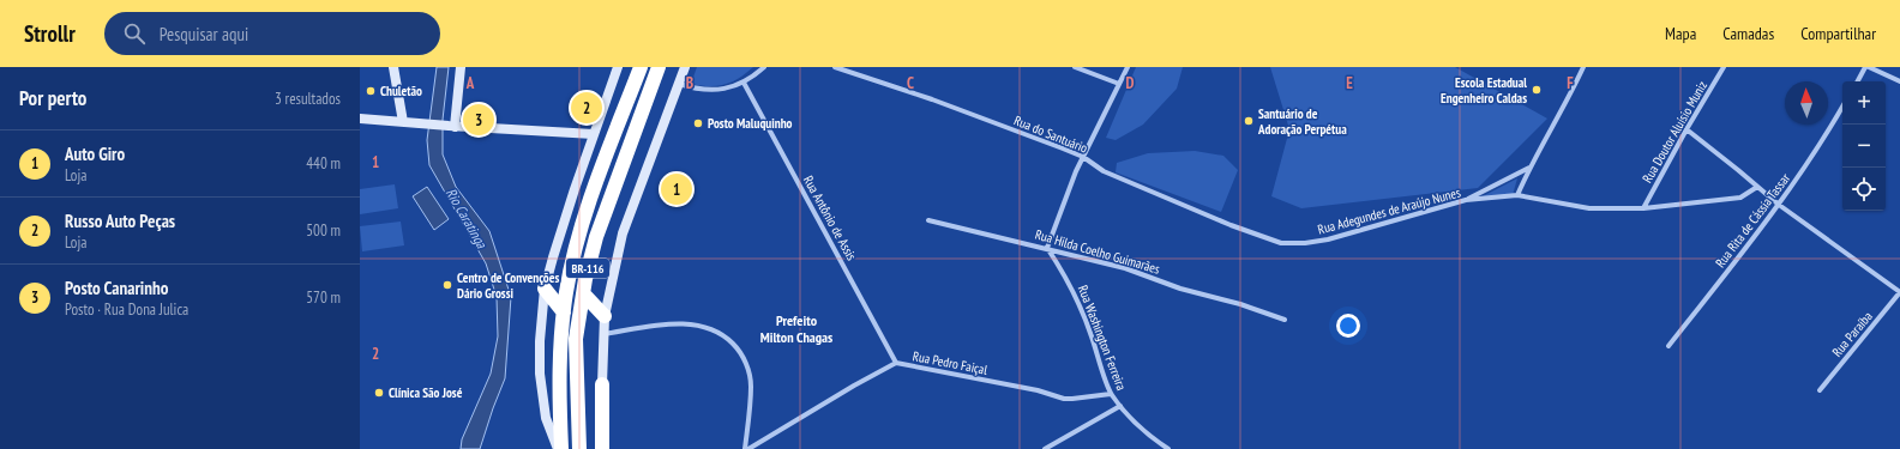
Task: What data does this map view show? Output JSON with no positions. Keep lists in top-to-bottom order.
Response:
{
  "streets": {
    "highway": ["BR-116"],
    "street": [
      "Rua Doutor Aluísio Muniz",
      "Rua do Santuário",
      "Rua Adegundes de Araújo Nunes",
      "Rua Antônio de Assis",
      "Rua Rita de Cássia Tassar",
      "Rua Hilda Coelho Guimarães",
      "Rua Paraíba",
      "Rua Washington Ferreira",
      "Rua Pedro Faiçal"
    ]
  },
  "crossings": [
    ["Rua Doutor Aluísio Muniz", "Rua Adegundes de Araújo Nunes"],
    ["Rua do Santuário", "Rua Adegundes de Araújo Nunes"],
    ["Rua Antônio de Assis", "Rua Pedro Faiçal"],
    ["Rua Hilda Coelho Guimarães", "Rua Washington Ferreira"],
    ["Rua Washington Ferreira", "Rua Pedro Faiçal"]
  ],
  "districts": ["Prefeito Milton Chagas"],
  "water": ["Rio Caratinga"],
  "places": [
    "Escola Estadual Engenheiro Caldas",
    "Chuletão",
    "Santuário de Adoração Perpétua",
    "Posto Maluquinho",
    "Centro de Convenções Dário Grossi",
    "Clínica São José"
  ],
  "north": "top",
  "page": {
    "header": "Strollr",
    "search": "Pesquisar aqui",
    "nav": ["Mapa", "Camadas", "Compartilhar"],
    "heading": ["Por perto", "3 resultados"],
    "map_buttons": ["+", "−"],
    "pins": ["2", "3", "1"],
    "list": [
      {
        "mark": "1",
        "name": "Auto Giro",
        "note": "Loja",
        "value": "440 m"
      },
      {
        "mark": "2",
        "name": "Russo Auto Peças",
        "note": "Loja",
        "value": "500 m"
      },
      {
        "mark": "3",
        "name": "Posto Canarinho",
        "note": "Posto · Rua Dona Julica",
        "value": "570 m"
      }
    ]
  },
  "grid": {
    "columns": [
      "A",
      "B",
      "C",
      "D",
      "E",
      "F"
    ],
    "rows": ["1", "2"]
  }
}
